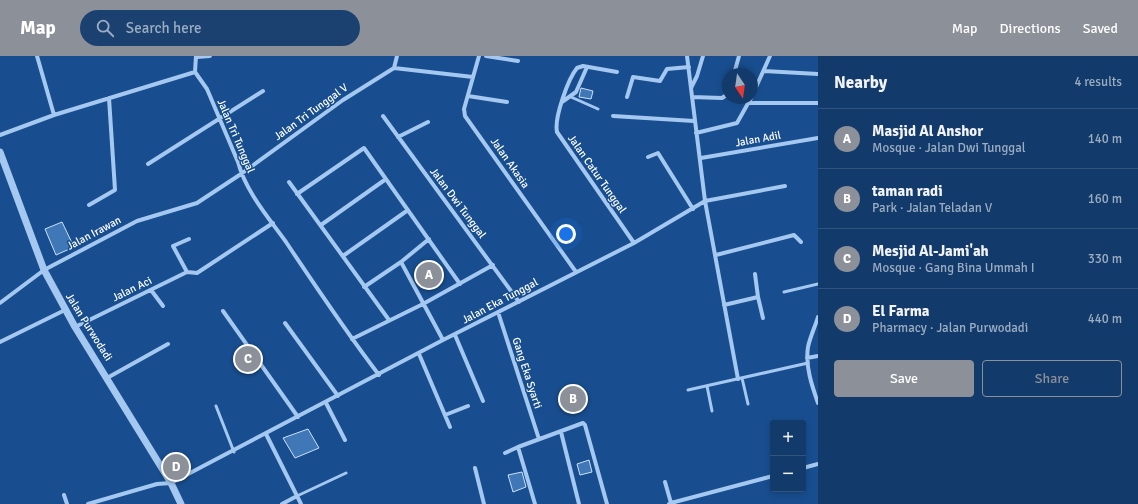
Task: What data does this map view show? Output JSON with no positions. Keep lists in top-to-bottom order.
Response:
{
  "streets": {
    "street": [
      "Jalan Tri Tunggal V",
      "Jalan Tri Tunggal",
      "Jalan Adil",
      "Jalan Akasia",
      "Jalan Catur Tunggal",
      "Jalan Dwi Tunggal",
      "Jalan Irawan",
      "Jalan Aci",
      "Jalan Eka Tunggal",
      "Jalan Purwodadi",
      "Gang Eka Syarti"
    ]
  },
  "crossings": [
    ["Jalan Tri Tunggal V", "Jalan Tri Tunggal"],
    ["Jalan Tri Tunggal V", "Jalan Irawan"],
    ["Jalan Tri Tunggal", "Jalan Eka Tunggal"],
    ["Jalan Akasia", "Jalan Eka Tunggal"],
    ["Jalan Catur Tunggal", "Jalan Eka Tunggal"],
    ["Jalan Dwi Tunggal", "Jalan Eka Tunggal"],
    ["Jalan Irawan", "Jalan Purwodadi"],
    ["Jalan Aci", "Jalan Purwodadi"],
    ["Jalan Eka Tunggal", "Jalan Purwodadi"],
    ["Jalan Eka Tunggal", "Gang Eka Syarti"]
  ],
  "north": "bottom",
  "page": {
    "header": "Map",
    "search": "Search here",
    "nav": ["Map", "Directions", "Saved"],
    "heading": ["Nearby", "4 results"],
    "list": [
      {
        "mark": "A",
        "name": "Masjid Al Anshor",
        "note": "Mosque · Jalan Dwi Tunggal",
        "value": "140 m"
      },
      {
        "mark": "B",
        "name": "taman radi",
        "note": "Park · Jalan Teladan V",
        "value": "160 m"
      },
      {
        "mark": "C",
        "name": "Mesjid Al-Jami'ah",
        "note": "Mosque · Gang Bina Ummah I",
        "value": "330 m"
      },
      {
        "mark": "D",
        "name": "El Farma",
        "note": "Pharmacy · Jalan Purwodadi",
        "value": "440 m"
      }
    ],
    "pins": [
      "A",
      "C",
      "B",
      "D"
    ],
    "buttons": ["Save", "Share"],
    "map_buttons": ["+", "−"]
  }
}
